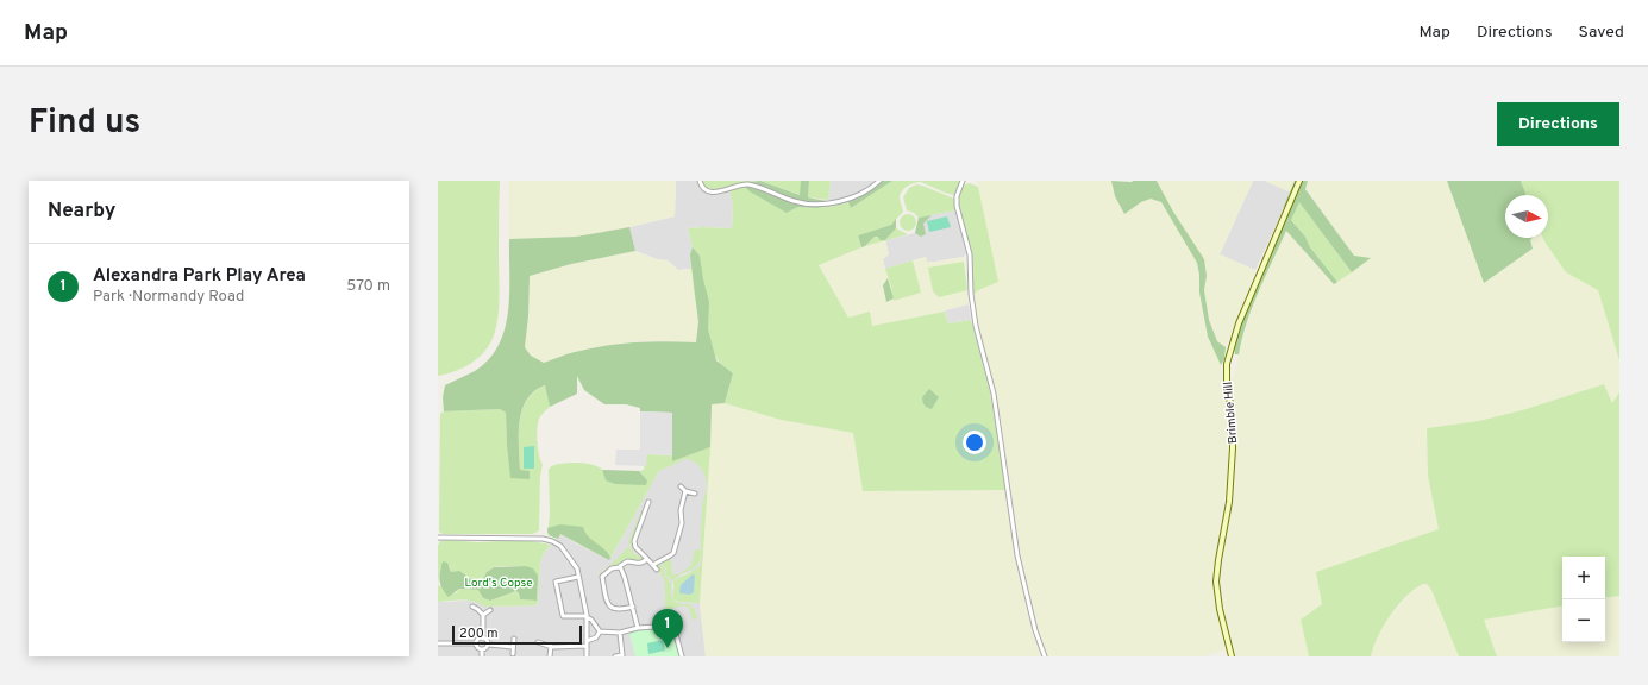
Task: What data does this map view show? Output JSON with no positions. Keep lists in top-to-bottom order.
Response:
{
  "streets": {
    "main road": ["Brimble Hill"]
  },
  "parks": ["Lord's Copse"],
  "scale_bar": "200 m",
  "north": "right",
  "page": {
    "header": "Map",
    "nav": ["Map", "Directions", "Saved"],
    "title": "Find us",
    "buttons": "Directions",
    "heading": "Nearby",
    "list": [
      {
        "mark": "1",
        "name": "Alexandra Park Play Area",
        "note": "Park · Normandy Road",
        "value": "570 m"
      }
    ],
    "map_buttons": ["+", "−"],
    "pins": "1",
    "scale": "200 m"
  }
}
